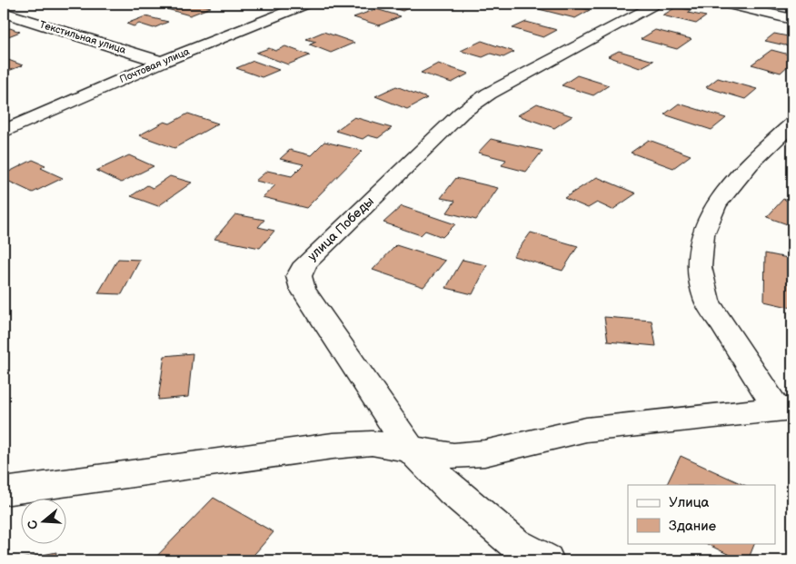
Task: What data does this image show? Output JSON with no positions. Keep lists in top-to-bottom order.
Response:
{
  "streets": {
    "street": ["Текстильная улица", "Почтовая улица", "улица Победы"]
  },
  "crossings": [
    ["Текстильная улица", "Почтовая улица"]
  ],
  "legend": ["Улица", "Здание"],
  "north": "left"
}
